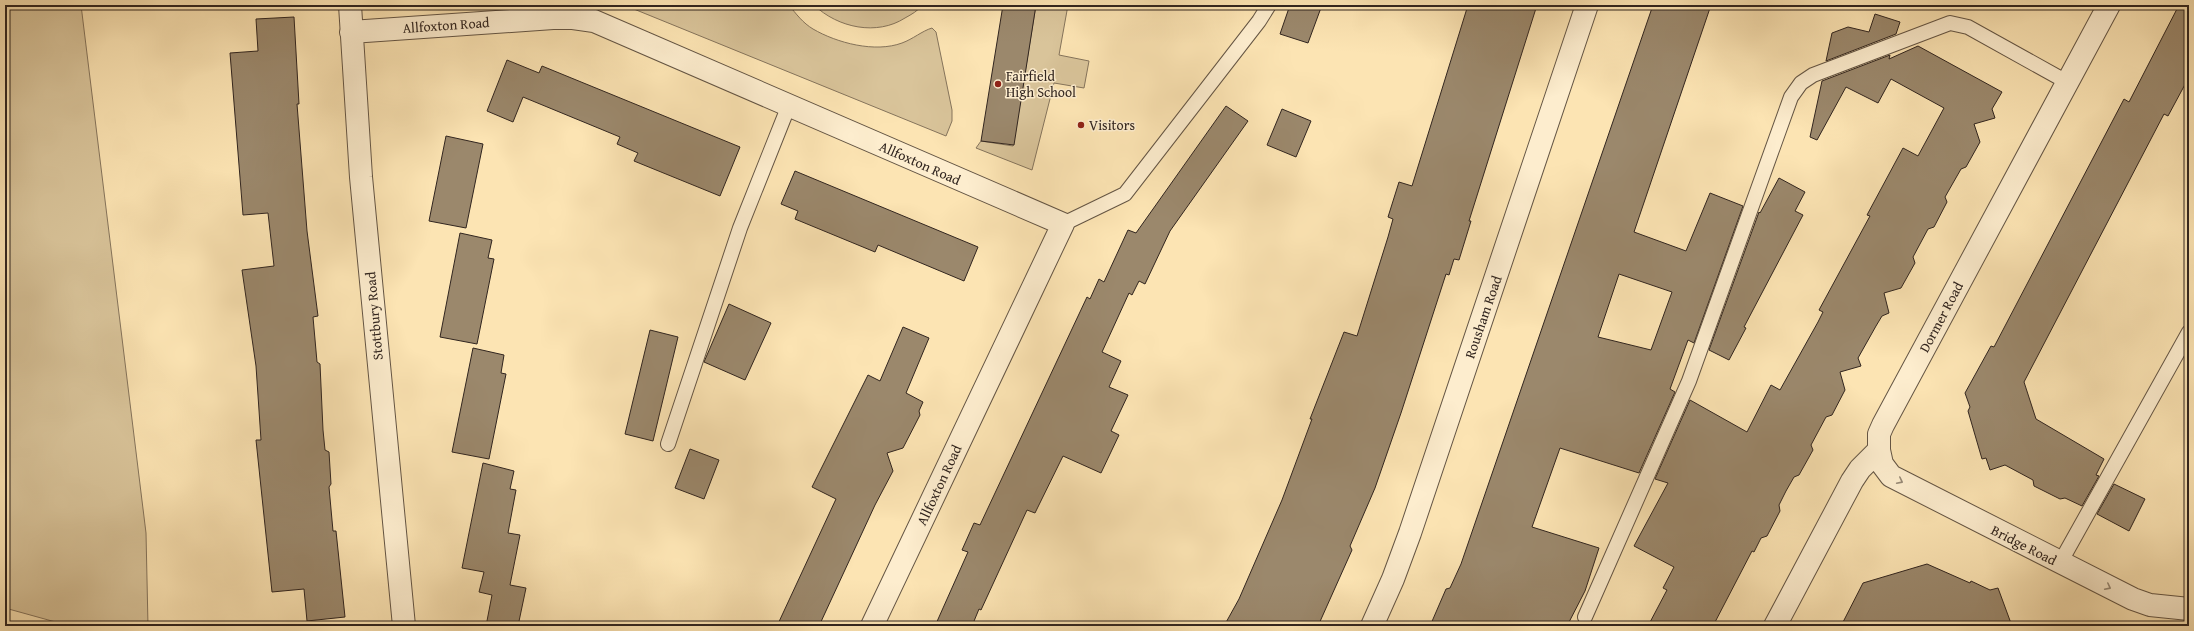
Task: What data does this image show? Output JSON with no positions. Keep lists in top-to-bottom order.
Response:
{
  "streets": {
    "street": [
      "Allfoxton Road",
      "Stottbury Road",
      "Rousham Road",
      "Dormer Road",
      "Bridge Road"
    ]
  },
  "crossings": [
    ["Allfoxton Road", "Stottbury Road"],
    ["Dormer Road", "Bridge Road"]
  ],
  "one_way": ["Bridge Road"],
  "places": ["Fairfield High School", "Visitors"]
}
